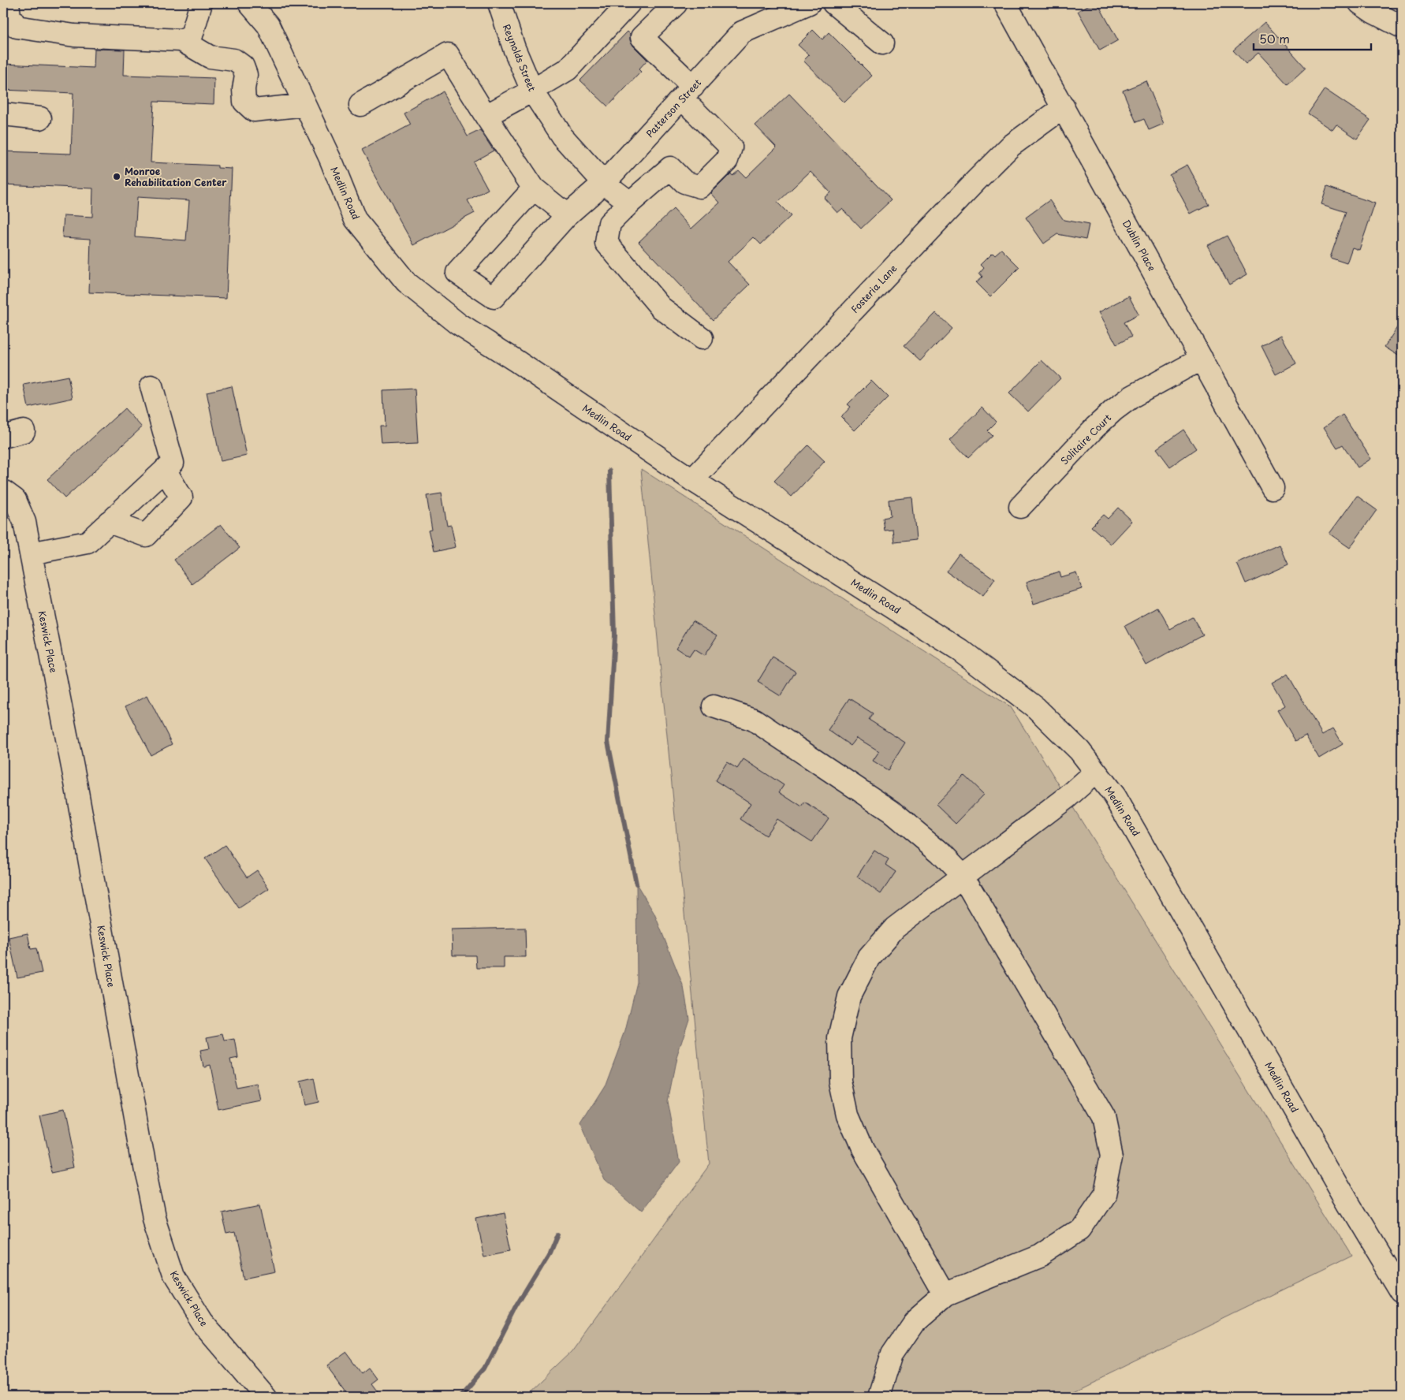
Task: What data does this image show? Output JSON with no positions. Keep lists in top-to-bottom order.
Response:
{
  "streets": {
    "street": [
      "Reynolds Street",
      "Patterson Street",
      "Medlin Road",
      "Dublin Place",
      "Fosteria Lane",
      "Solitaire Court",
      "Keswick Place"
    ]
  },
  "crossings": [
    ["Reynolds Street", "Patterson Street"],
    ["Medlin Road", "Fosteria Lane"],
    ["Dublin Place", "Fosteria Lane"],
    ["Dublin Place", "Solitaire Court"]
  ],
  "places": ["Monroe Rehabilitation Center"],
  "scale_bar": "50 m"
}
